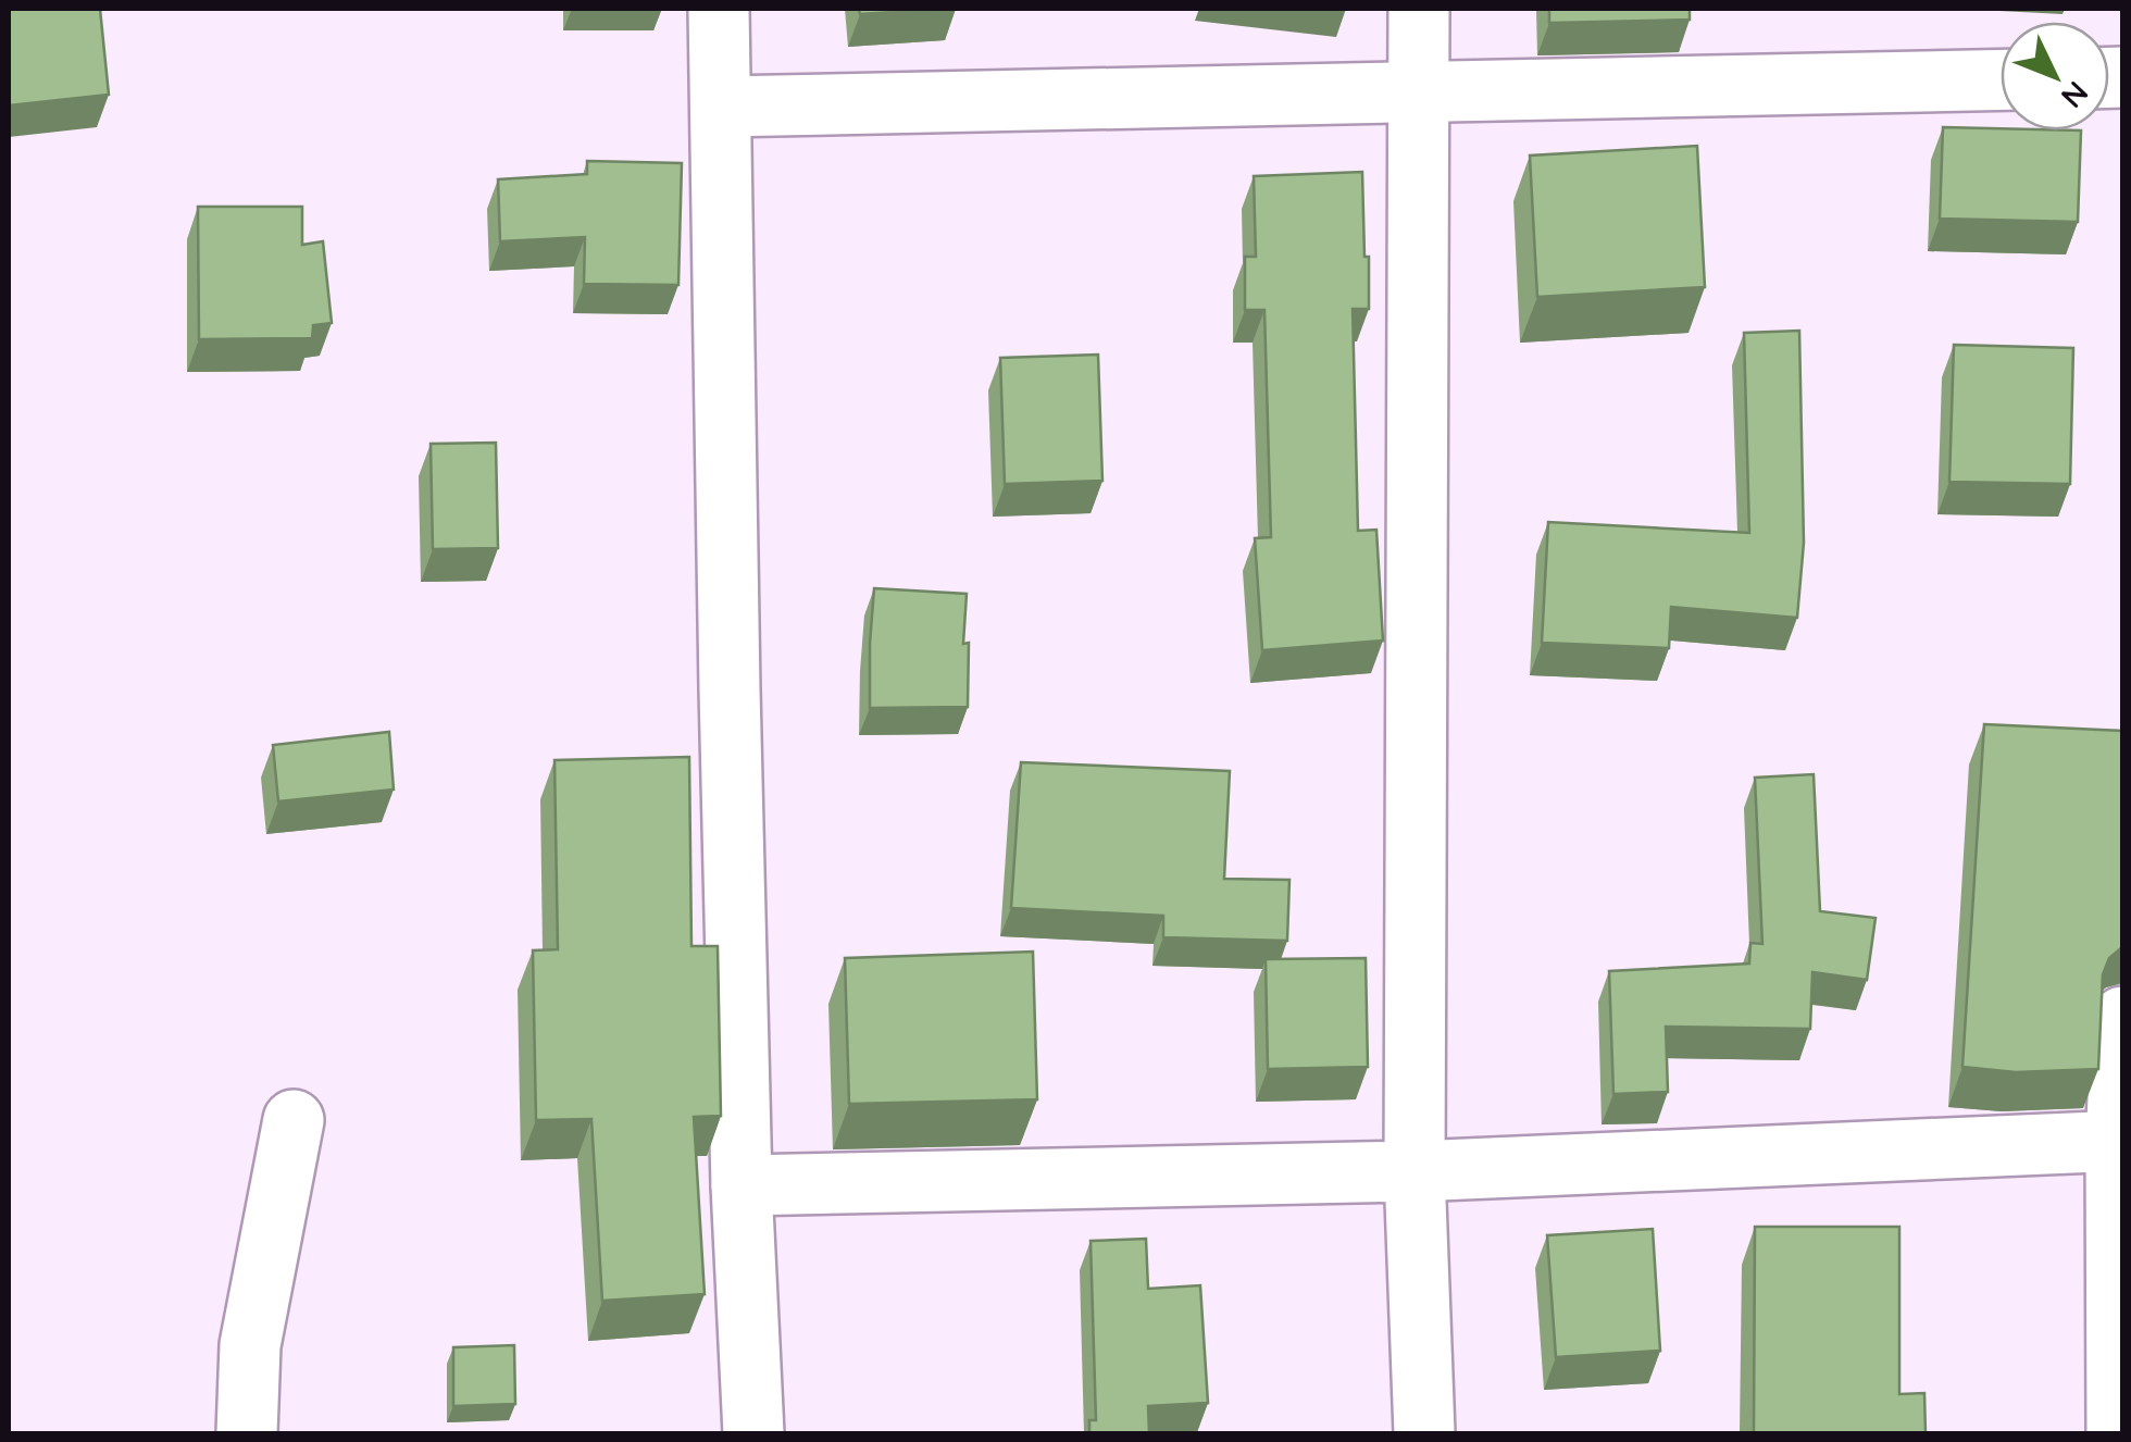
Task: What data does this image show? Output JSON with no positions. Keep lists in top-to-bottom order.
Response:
{
  "north": "bottom right"
}
